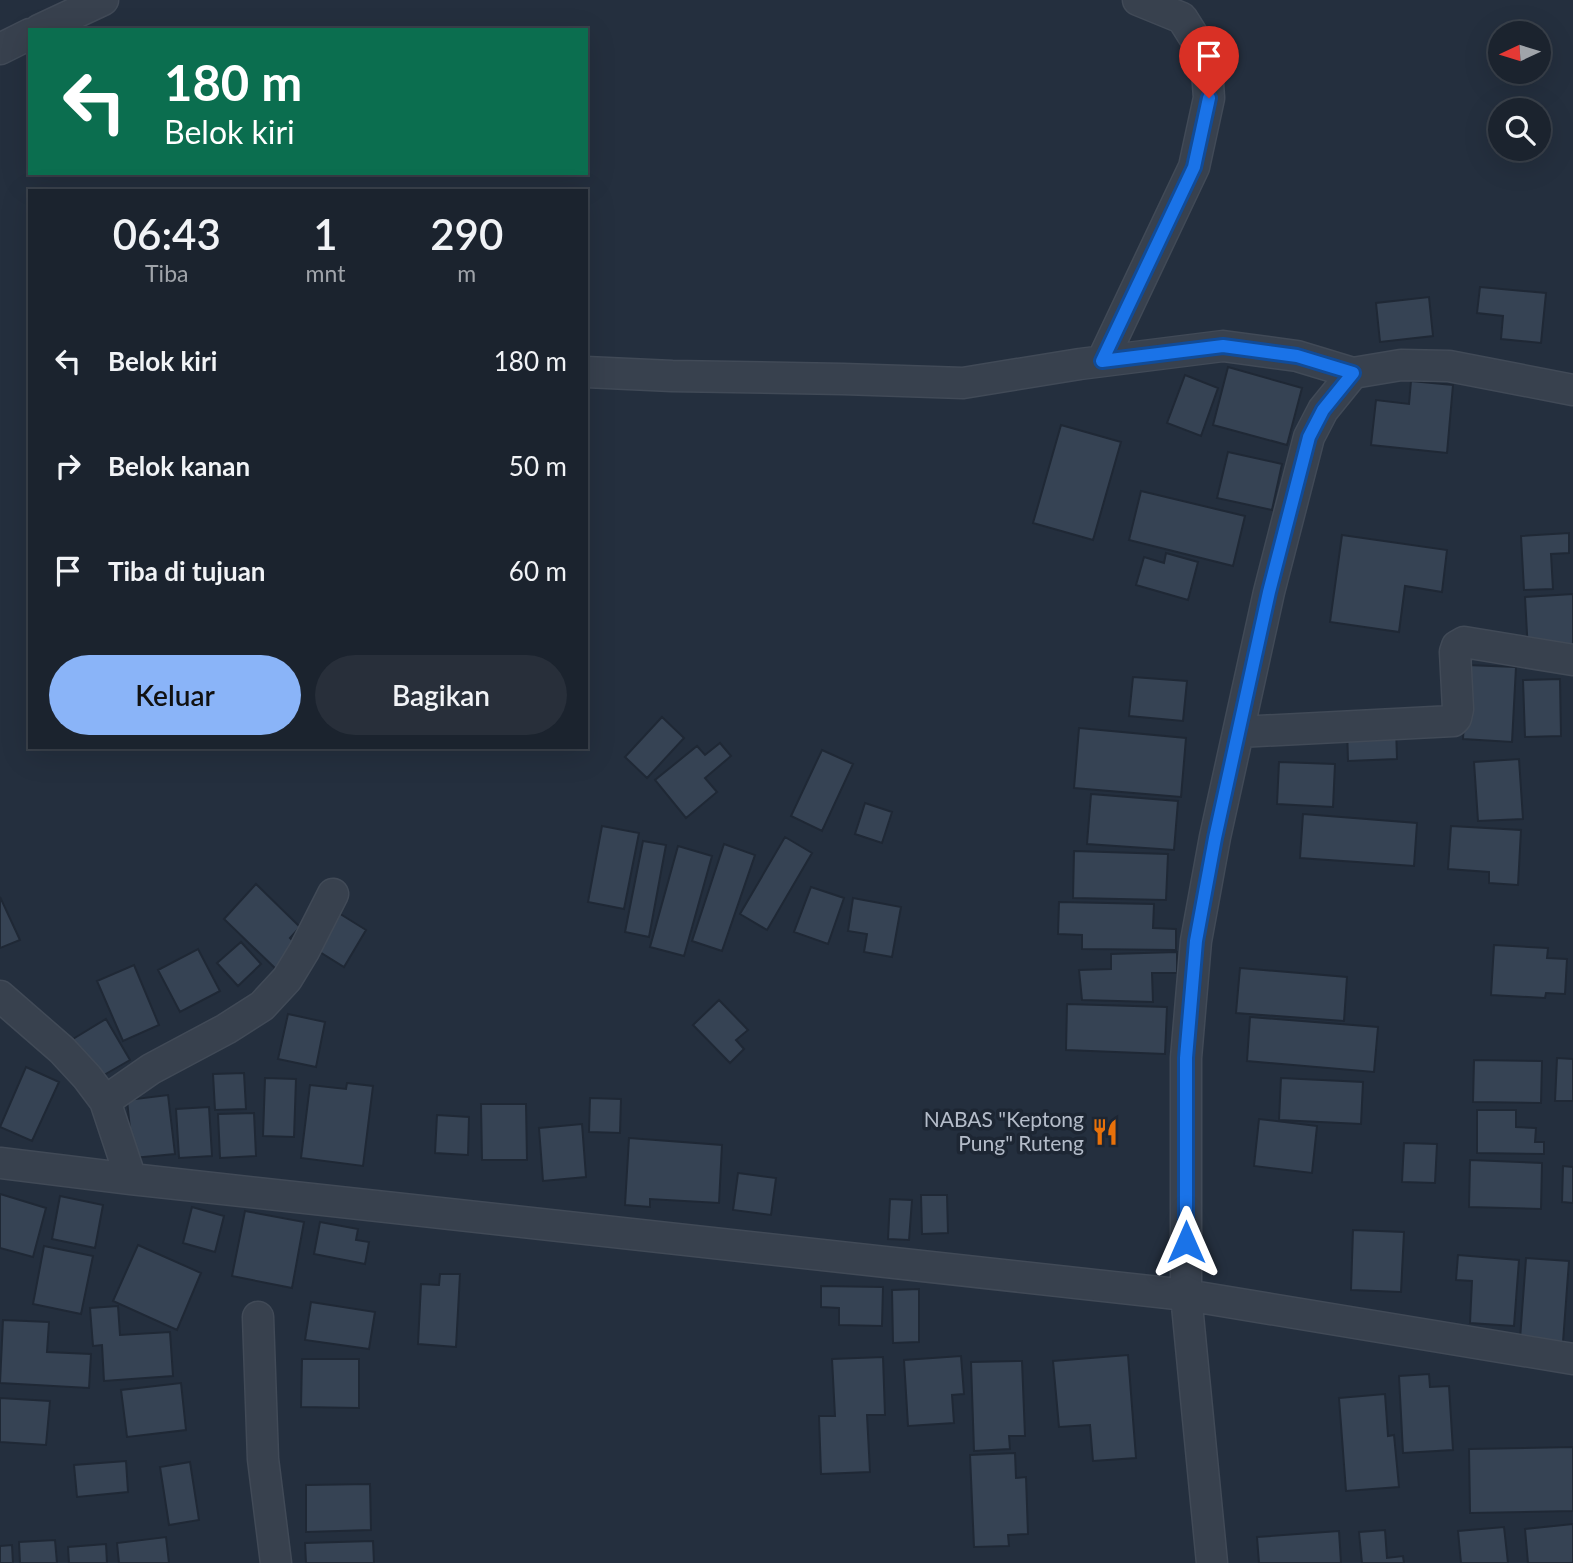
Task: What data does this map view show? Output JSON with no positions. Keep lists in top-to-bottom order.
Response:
{
  "places": {
    "restaurant": ["NABAS \"Keptong Pung\" Ruteng"]
  },
  "north": "left",
  "page": {
    "turn": ["180 m", "Belok kiri"],
    "eta": [
      "06:43",
      "Tiba",
      "1",
      "mnt",
      "290",
      "m"
    ],
    "list": [
      {
        "name": "Belok kiri",
        "value": "180 m"
      },
      {
        "name": "Belok kanan",
        "value": "50 m"
      },
      {
        "name": "Tiba di tujuan",
        "value": "60 m"
      }
    ],
    "buttons": ["Keluar", "Bagikan"]
  }
}
